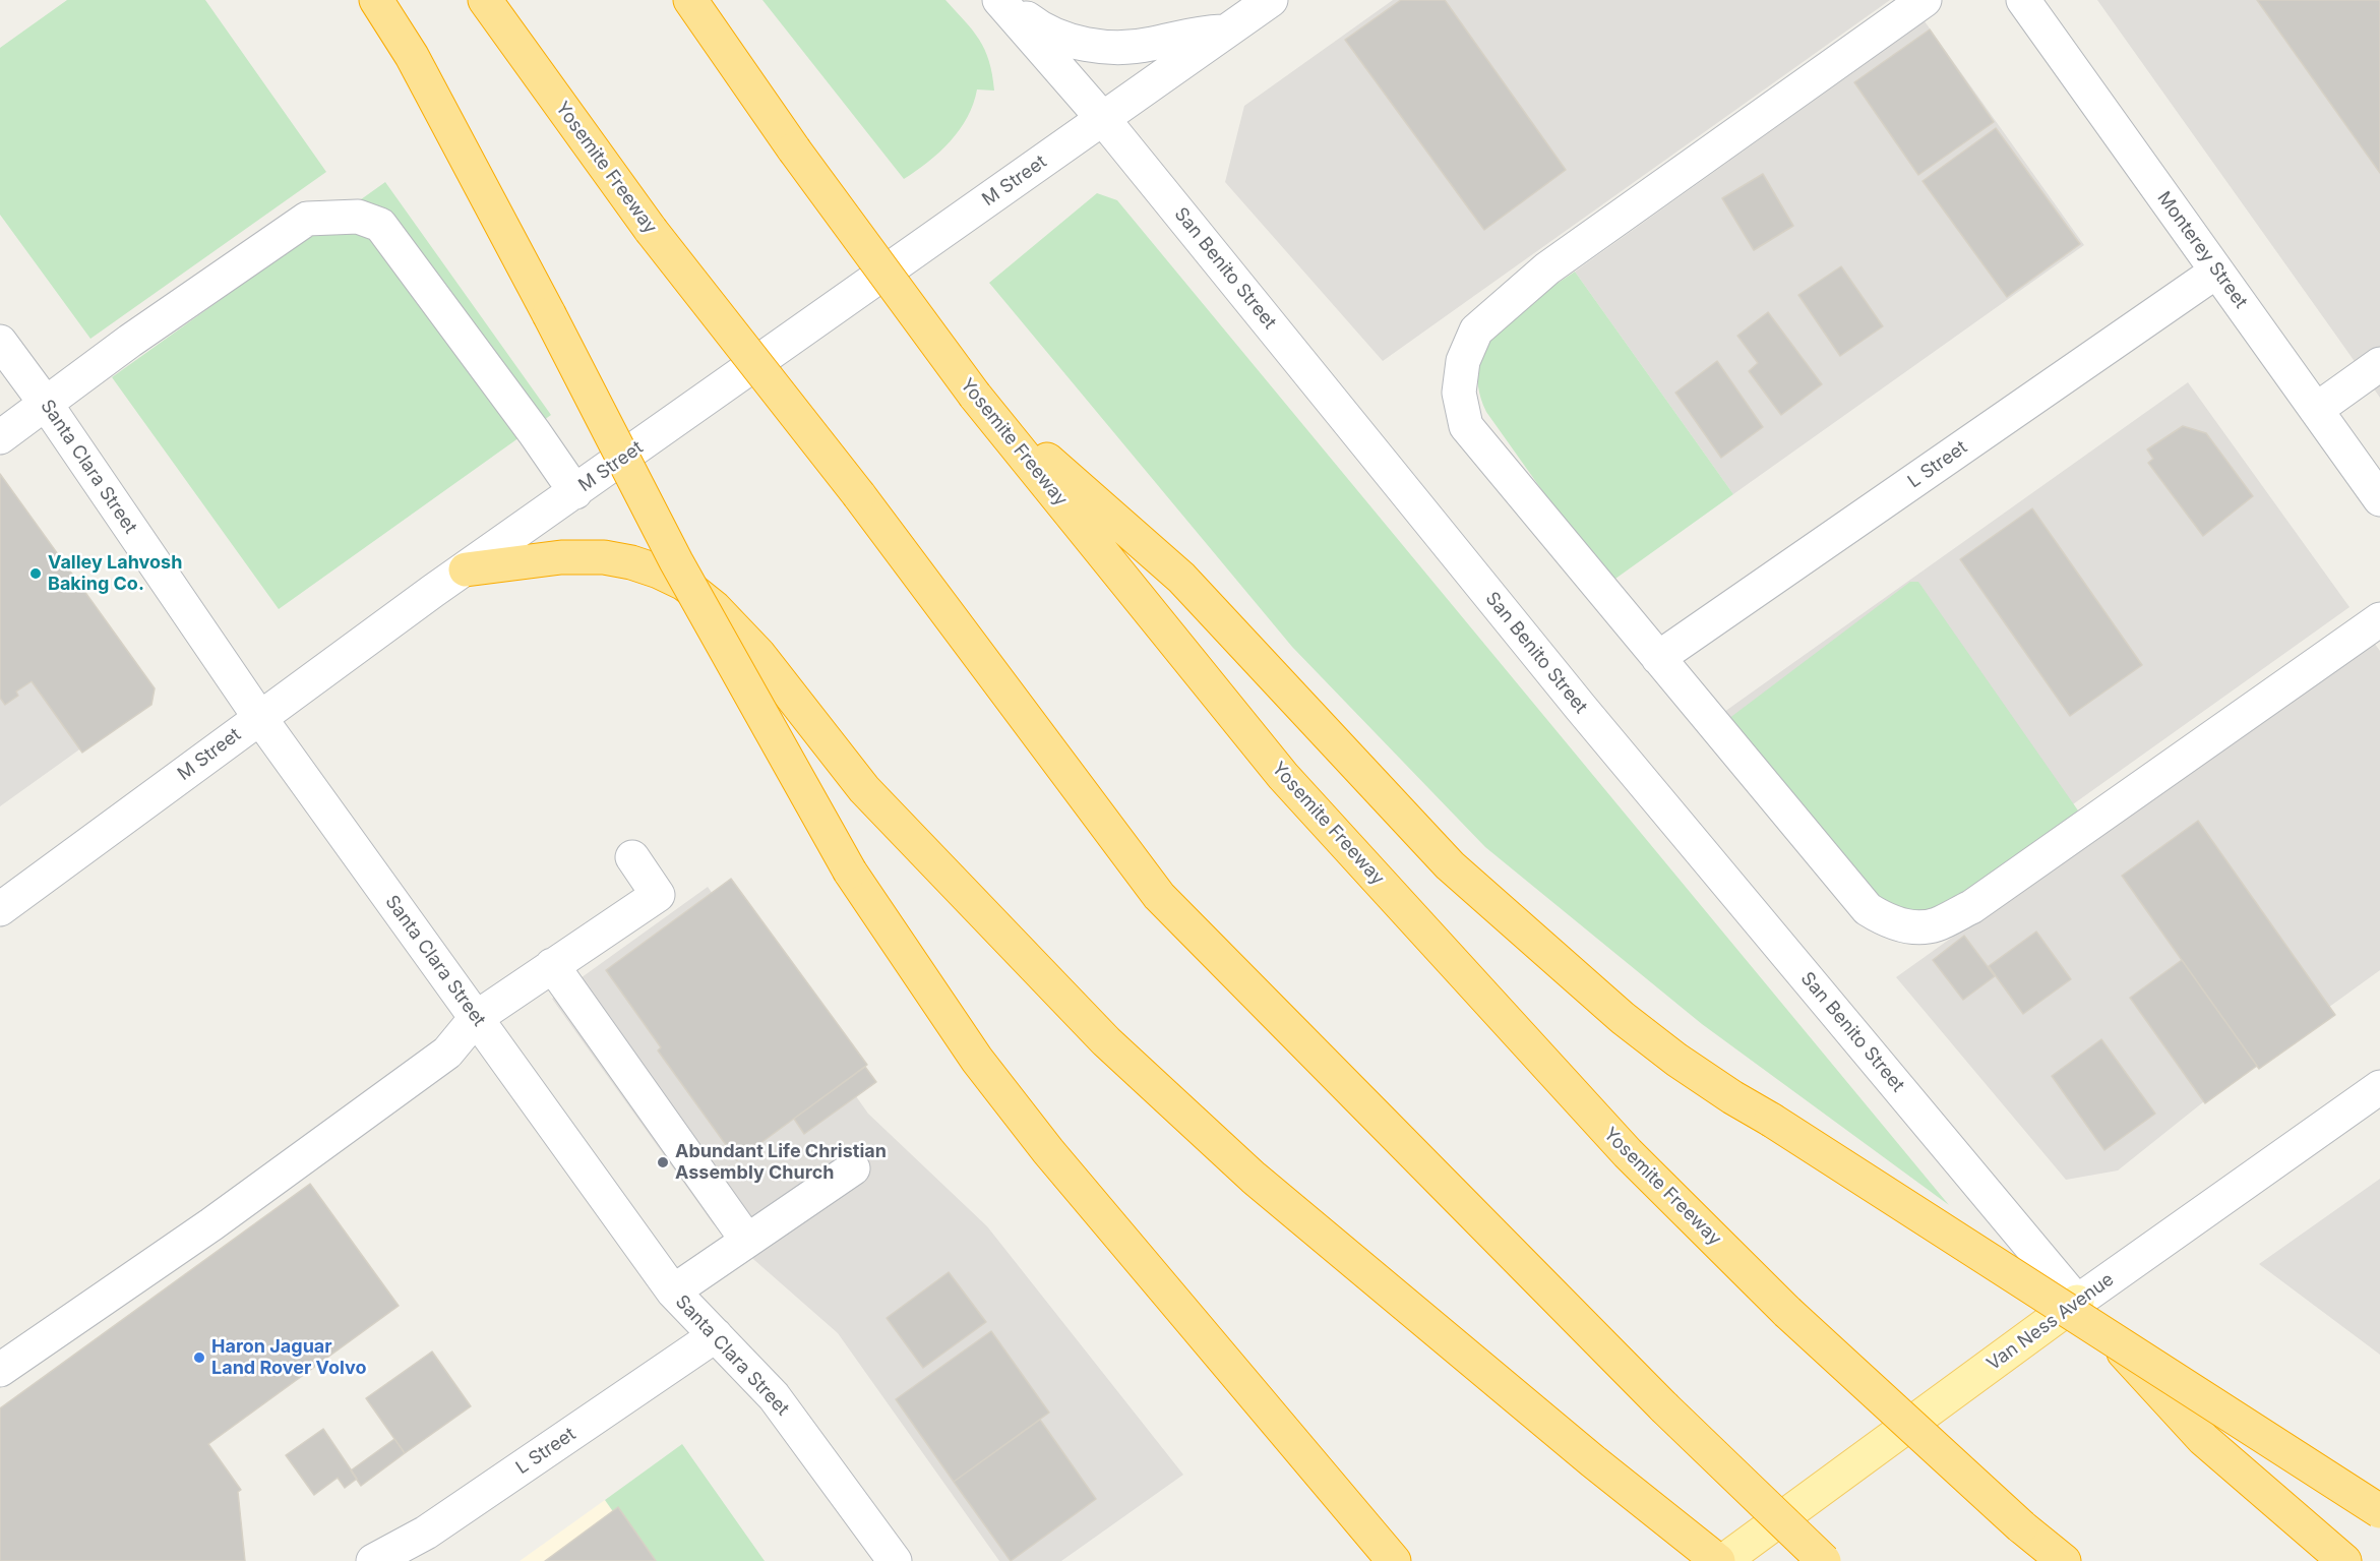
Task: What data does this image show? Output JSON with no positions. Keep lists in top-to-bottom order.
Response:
{
  "streets": {
    "highway": ["Yosemite Freeway"],
    "main road": ["Van Ness Avenue"],
    "street": [
      "M Street",
      "Monterey Street",
      "San Benito Street",
      "L Street",
      "Santa Clara Street"
    ]
  },
  "crossings": [
    ["M Street", "San Benito Street"],
    ["M Street", "Santa Clara Street"],
    ["Monterey Street", "L Street"],
    ["San Benito Street", "Van Ness Avenue"],
    ["L Street", "Santa Clara Street"]
  ],
  "places": ["Valley Lahvosh Baking Co.", "Abundant Life Christian Assembly Church", "Haron Jaguar Land Rover Volvo"]
}
